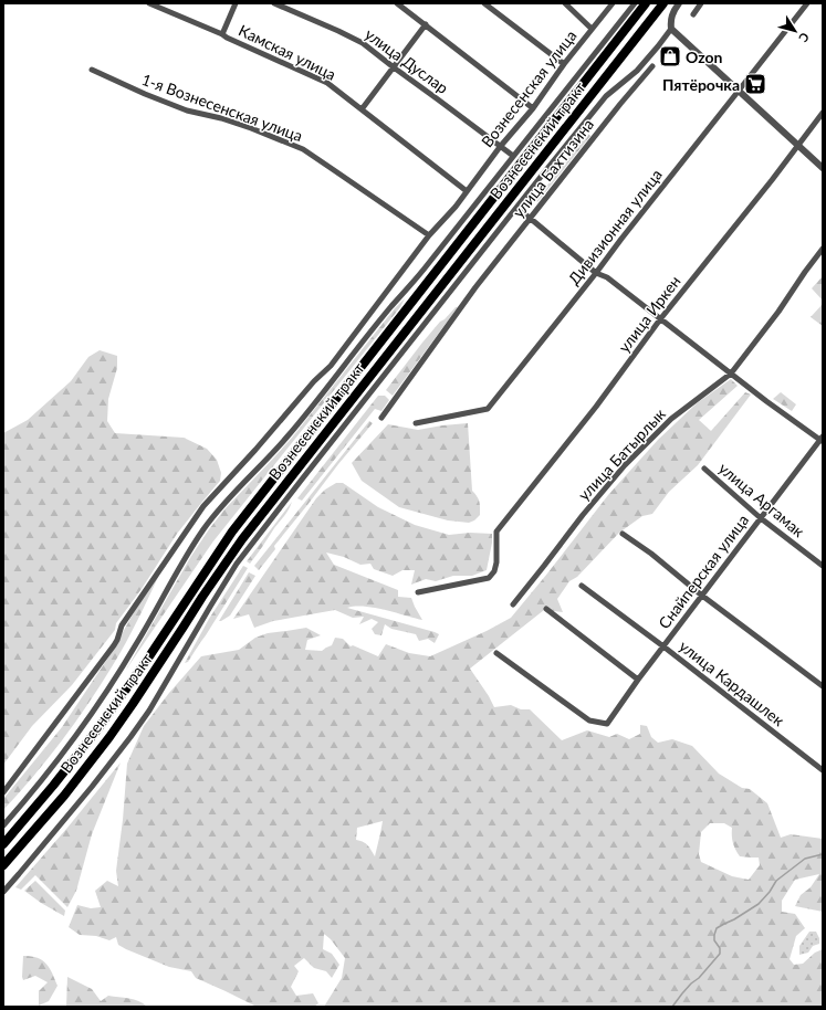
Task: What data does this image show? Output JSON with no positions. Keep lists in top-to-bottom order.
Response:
{
  "streets": {
    "main road": ["Вознесенский тракт"],
    "street": [
      "Камская улица",
      "улица Дуслар",
      "Вознесенская улица",
      "1-я Вознесенская улица",
      "улица Бахтизина",
      "Дивизионная улица",
      "улица Иркен",
      "улица Батырлык",
      "улица Аргамак",
      "Снайперская улица",
      "улица Кардашлек"
    ]
  },
  "crossings": [
    ["Камская улица", "Вознесенская улица"],
    ["улица Дуслар", "Вознесенская улица"],
    ["Вознесенская улица", "1-я Вознесенская улица"],
    ["улица Аргамак", "Снайперская улица"],
    ["Снайперская улица", "улица Кардашлек"]
  ],
  "places": {
    "shop": ["Ozon"],
    "supermarket": ["Пятёрочка"]
  },
  "north": "bottom right"
}
